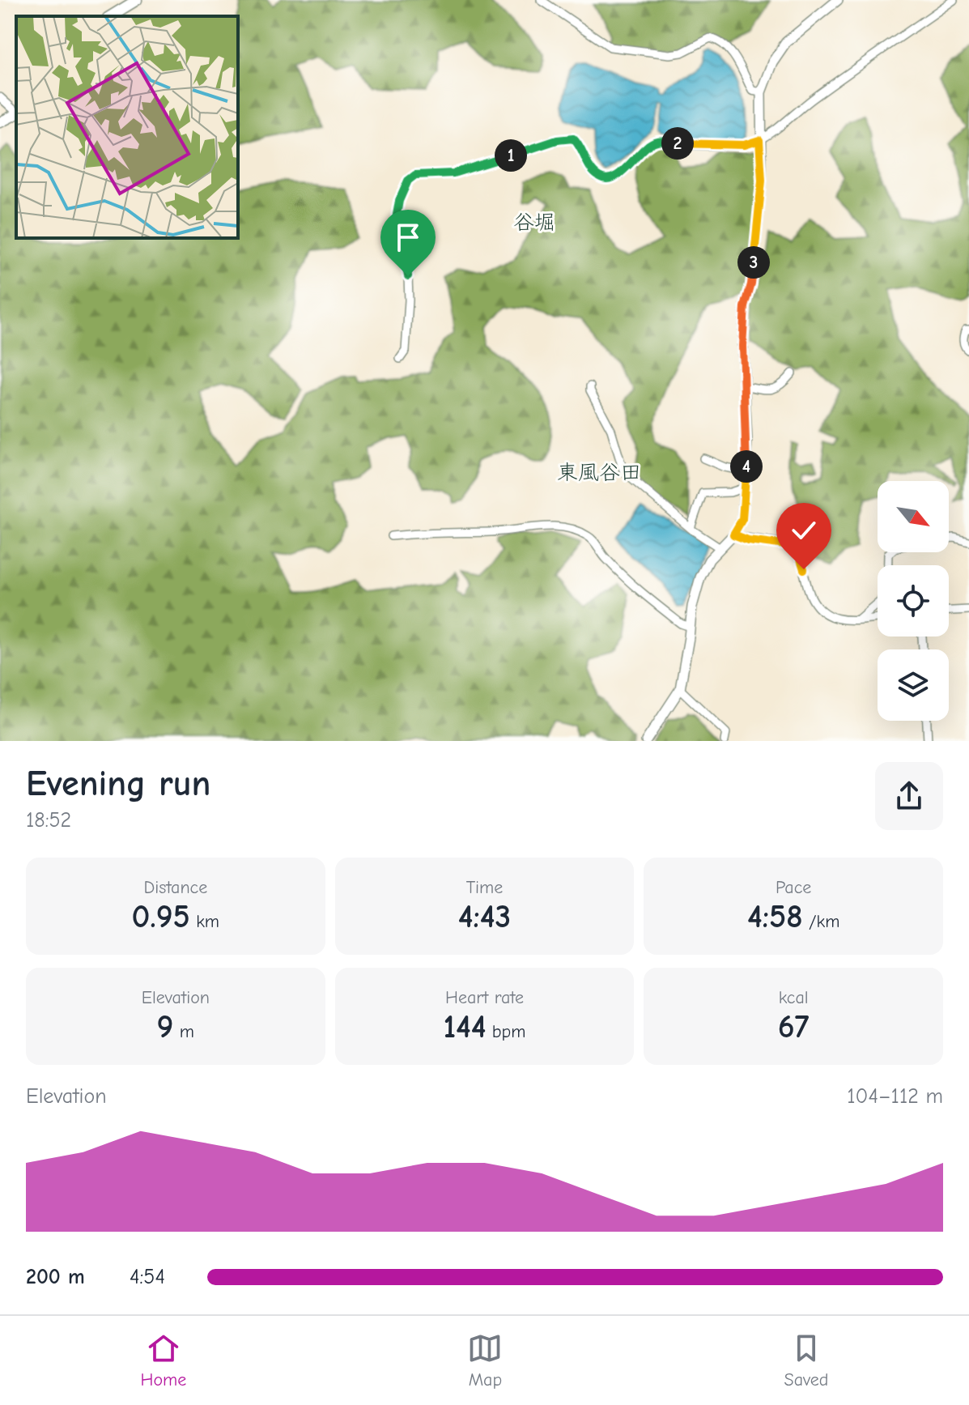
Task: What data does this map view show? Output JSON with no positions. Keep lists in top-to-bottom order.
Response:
{
  "districts": ["谷堀", "東風谷田"],
  "north": "bottom right",
  "page": {
    "pins": [
      "2",
      "1",
      "3",
      "4"
    ],
    "heading": ["Evening run", "18:52"],
    "stats": [
      ["Distance", "0.95 km"],
      ["Time", "4:43"],
      ["Pace", "4:58 /km"],
      ["Elevation", "9 m"],
      ["Heart rate", "144 bpm"],
      ["kcal", "67"]
    ],
    "chart": ["Elevation", "104–112 m"],
    "list": [
      {
        "name": "200 m",
        "note": "4:54"
      }
    ],
    "tabs": ["Home", "Map", "Saved"]
  }
}
